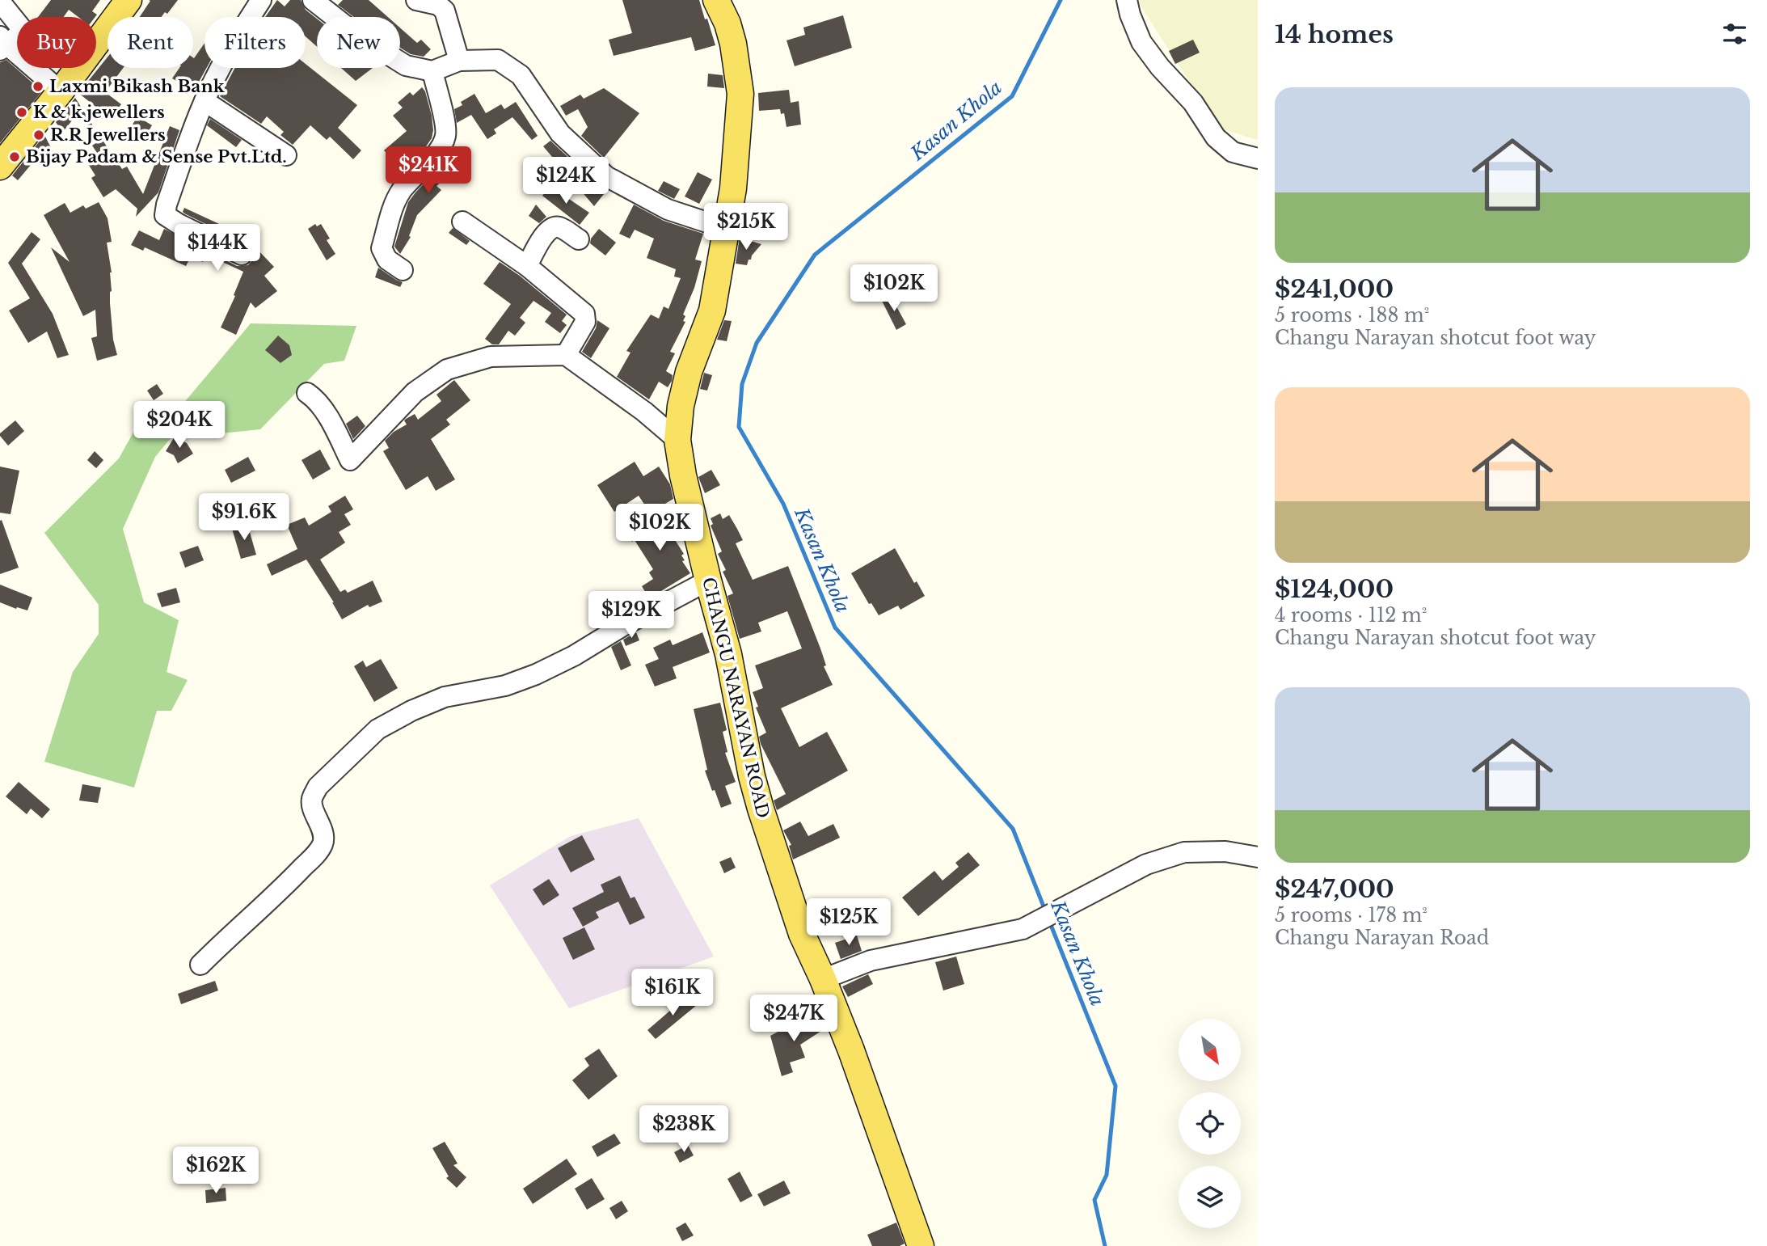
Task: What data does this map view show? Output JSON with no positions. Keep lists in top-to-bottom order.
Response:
{
  "streets": {
    "main road": ["CHANGU NARAYAN ROAD"]
  },
  "water": ["Kasan Khola"],
  "places": [
    "Laxmi Bikash Bank",
    "K & k jewellers",
    "R.R Jewellers",
    "Bijay Padam & Sense Pvt.Ltd."
  ],
  "north": "bottom right",
  "page": {
    "heading": "14 homes",
    "chip": [
      "Buy",
      "Rent",
      "Filters",
      "New"
    ],
    "list": [
      {
        "name": "$241,000",
        "note": "5 rooms · 188 m² · Changu Narayan shotcut foot way"
      },
      {
        "name": "$124,000",
        "note": "4 rooms · 112 m² · Changu Narayan shotcut foot way"
      },
      {
        "name": "$247,000",
        "note": "5 rooms · 178 m² · Changu Narayan Road"
      }
    ],
    "price": [
      "$241K",
      "$124K",
      "$215K",
      "$144K",
      "$102K",
      "$204K",
      "$91.6K",
      "$102K",
      "$129K",
      "$125K",
      "$161K",
      "$247K",
      "$238K",
      "$162K"
    ]
  }
}
